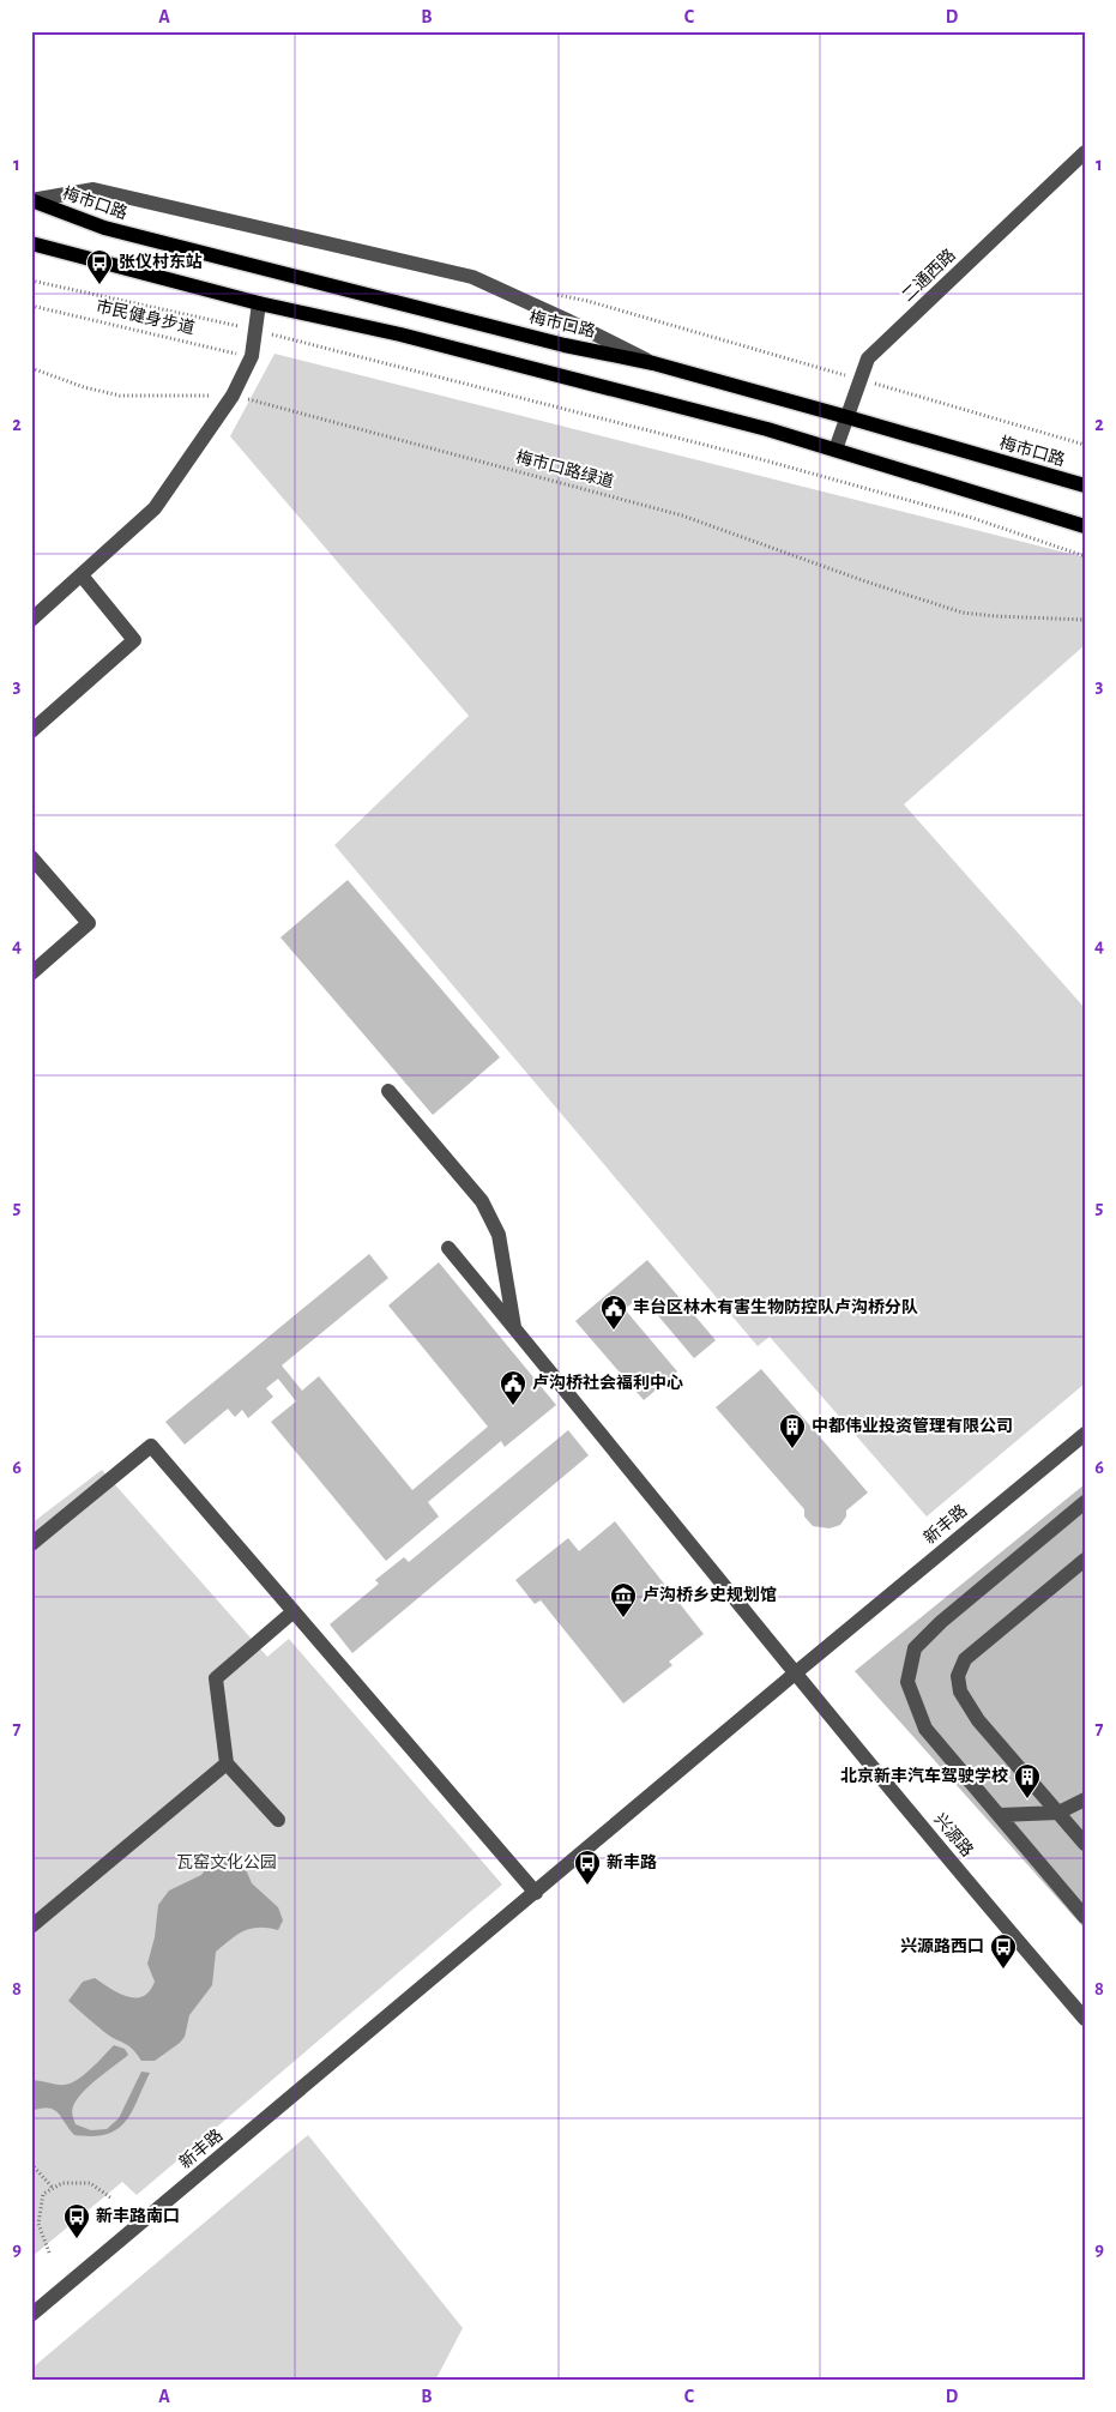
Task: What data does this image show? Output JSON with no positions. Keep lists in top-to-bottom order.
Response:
{
  "streets": {
    "main road": ["梅市口路"],
    "street": ["二通西路", "新丰路", "兴源路"],
    "path": ["市民健身步道", "梅市口路绿道"]
  },
  "crossings": [
    ["梅市口路", "二通西路"],
    ["新丰路", "兴源路"]
  ],
  "parks": ["瓦窑文化公园"],
  "places": {
    "bus stop": [
      "张仪村东站",
      "新丰路",
      "兴源路西口",
      "新丰路南口"
    ],
    "public building": ["丰台区林木有害生物防控队卢沟桥分队", "卢沟桥社会福利中心"],
    "building": ["中都伟业投资管理有限公司", "北京新丰汽车驾驶学校"],
    "museum": ["卢沟桥乡史规划馆"]
  },
  "grid": {
    "columns": [
      "A",
      "B",
      "C",
      "D"
    ],
    "rows": [
      "1",
      "2",
      "3",
      "4",
      "5",
      "6",
      "7",
      "8",
      "9"
    ]
  }
}
